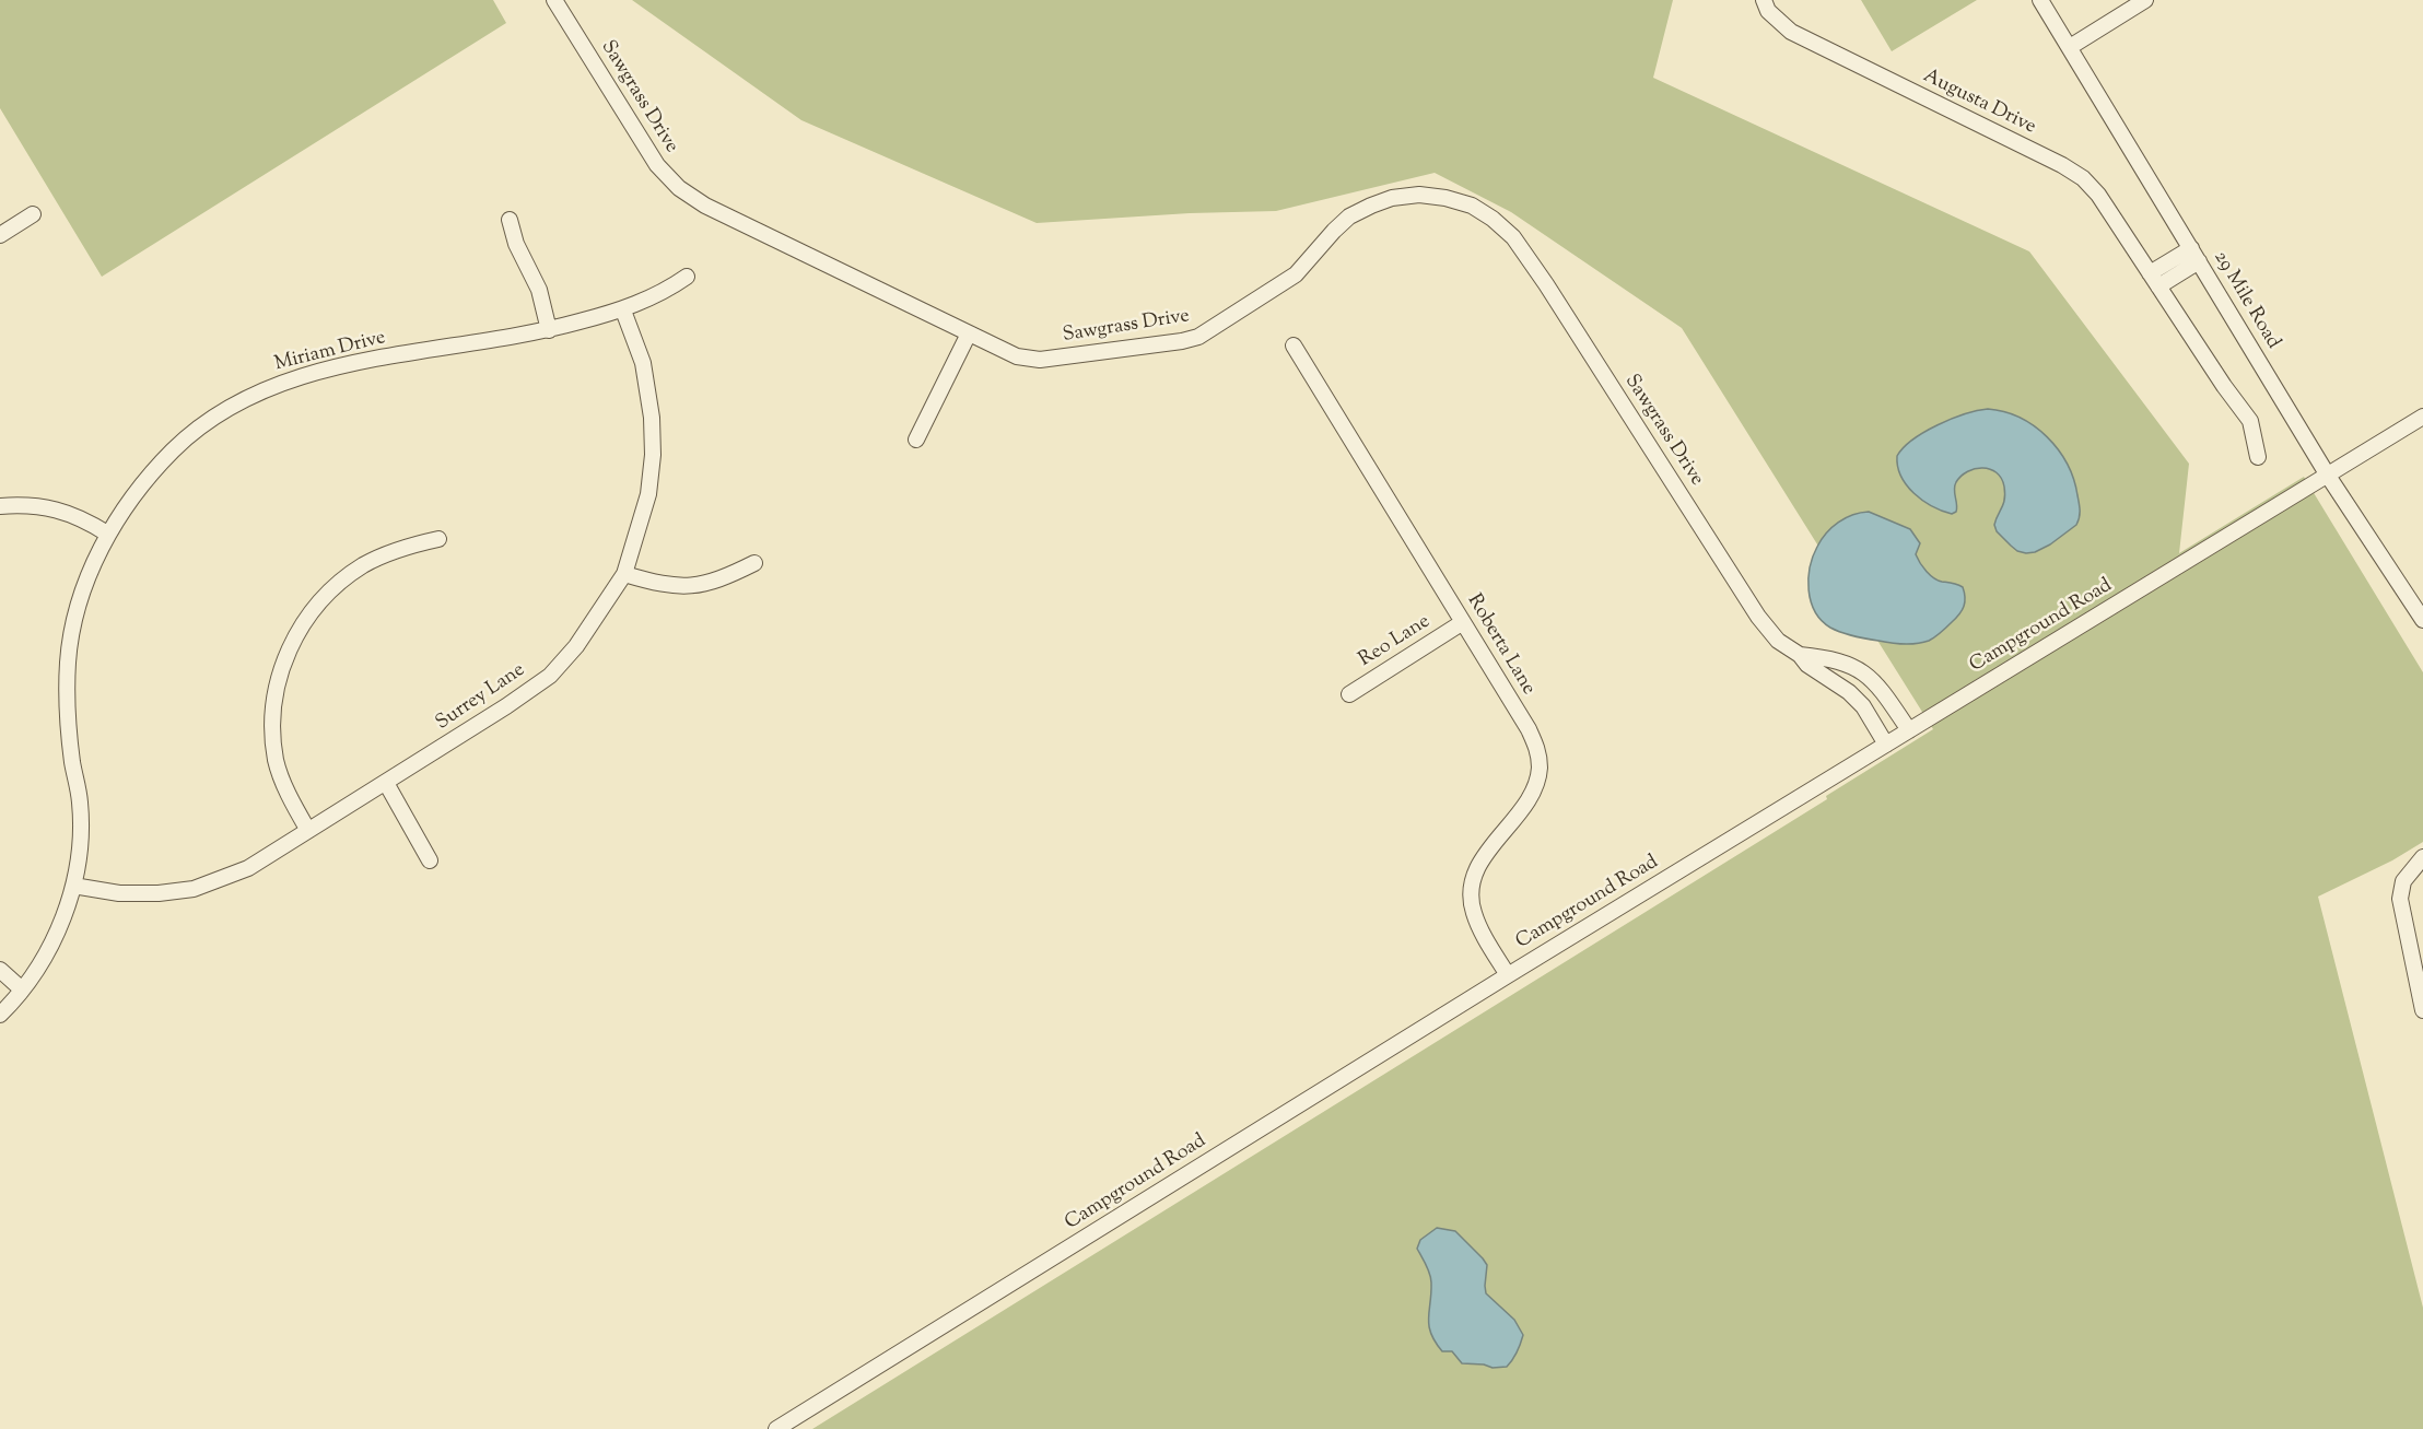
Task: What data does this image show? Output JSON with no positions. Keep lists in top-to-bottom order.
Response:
{
  "streets": {
    "street": [
      "Sawgrass Drive",
      "Augusta Drive",
      "29 Mile Road",
      "Miriam Drive",
      "Campground Road",
      "Reo Lane",
      "Roberta Lane",
      "Surrey Lane"
    ]
  },
  "crossings": [
    ["Sawgrass Drive", "Campground Road"],
    ["29 Mile Road", "Campground Road"],
    ["Miriam Drive", "Surrey Lane"],
    ["Campground Road", "Roberta Lane"],
    ["Reo Lane", "Roberta Lane"]
  ]
}
